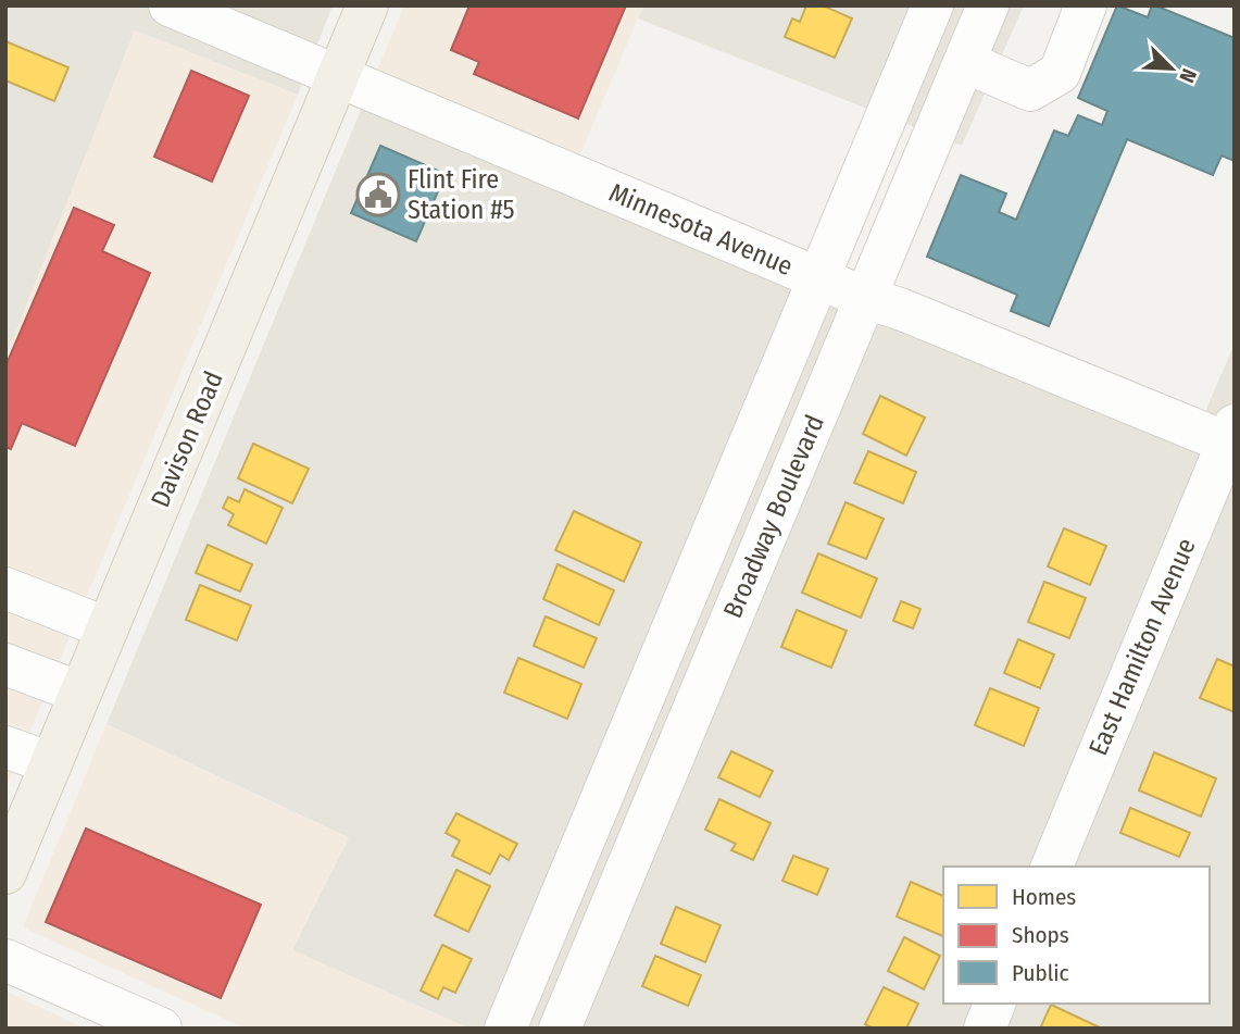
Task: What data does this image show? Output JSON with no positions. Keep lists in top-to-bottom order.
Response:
{
  "streets": {
    "main road": ["Davison Road"],
    "street": ["Minnesota Avenue", "Broadway Boulevard", "East Hamilton Avenue"]
  },
  "crossings": [
    ["Minnesota Avenue", "Davison Road"],
    ["Minnesota Avenue", "Broadway Boulevard"],
    ["Minnesota Avenue", "East Hamilton Avenue"]
  ],
  "places": {
    "public building": ["Flint Fire Station #5"]
  },
  "legend": ["Homes", "Shops", "Public"],
  "north": "bottom right"
}
